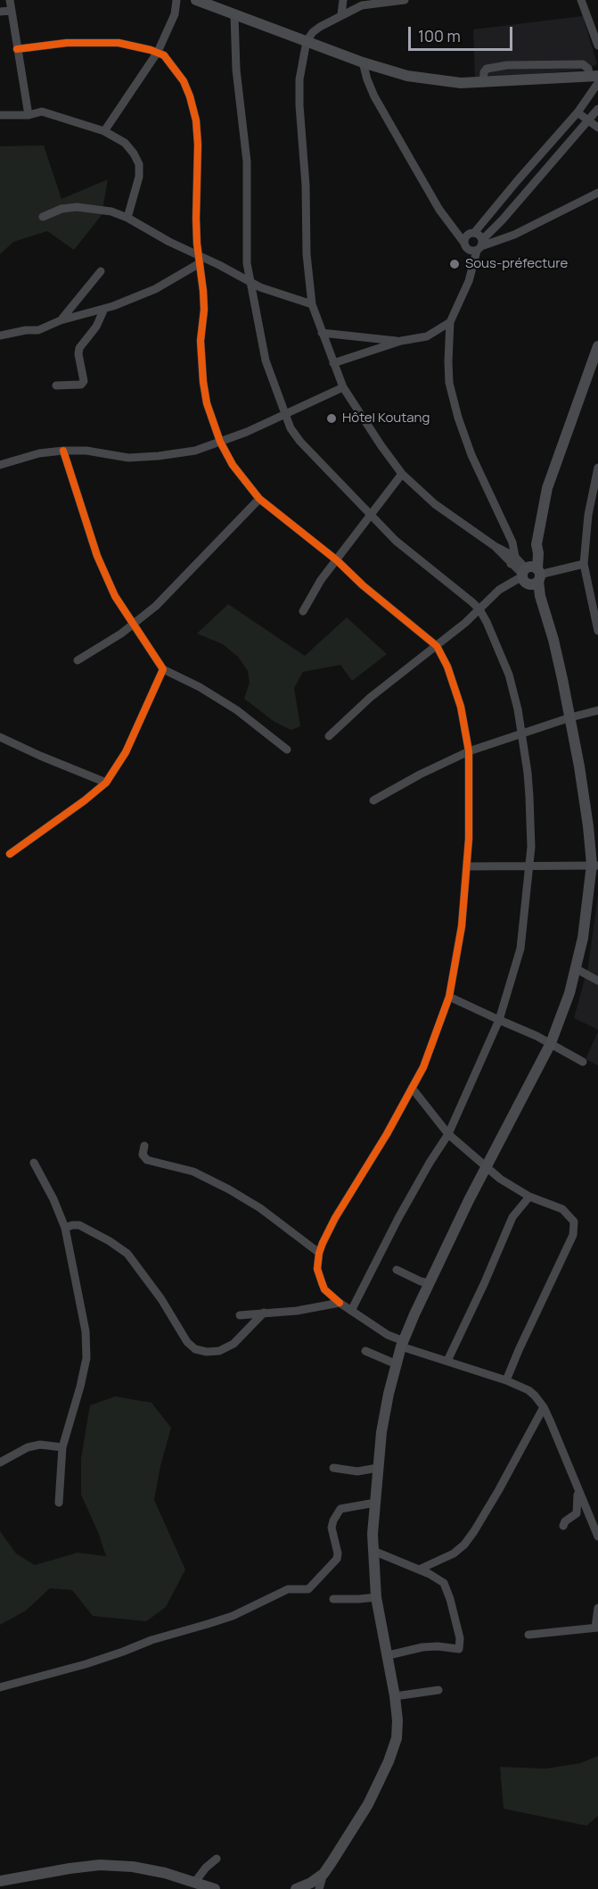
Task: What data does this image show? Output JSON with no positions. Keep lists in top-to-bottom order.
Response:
{
  "places": ["Sous-préfecture", "Hôtel Koutang"],
  "scale_bar": "100 m"
}
